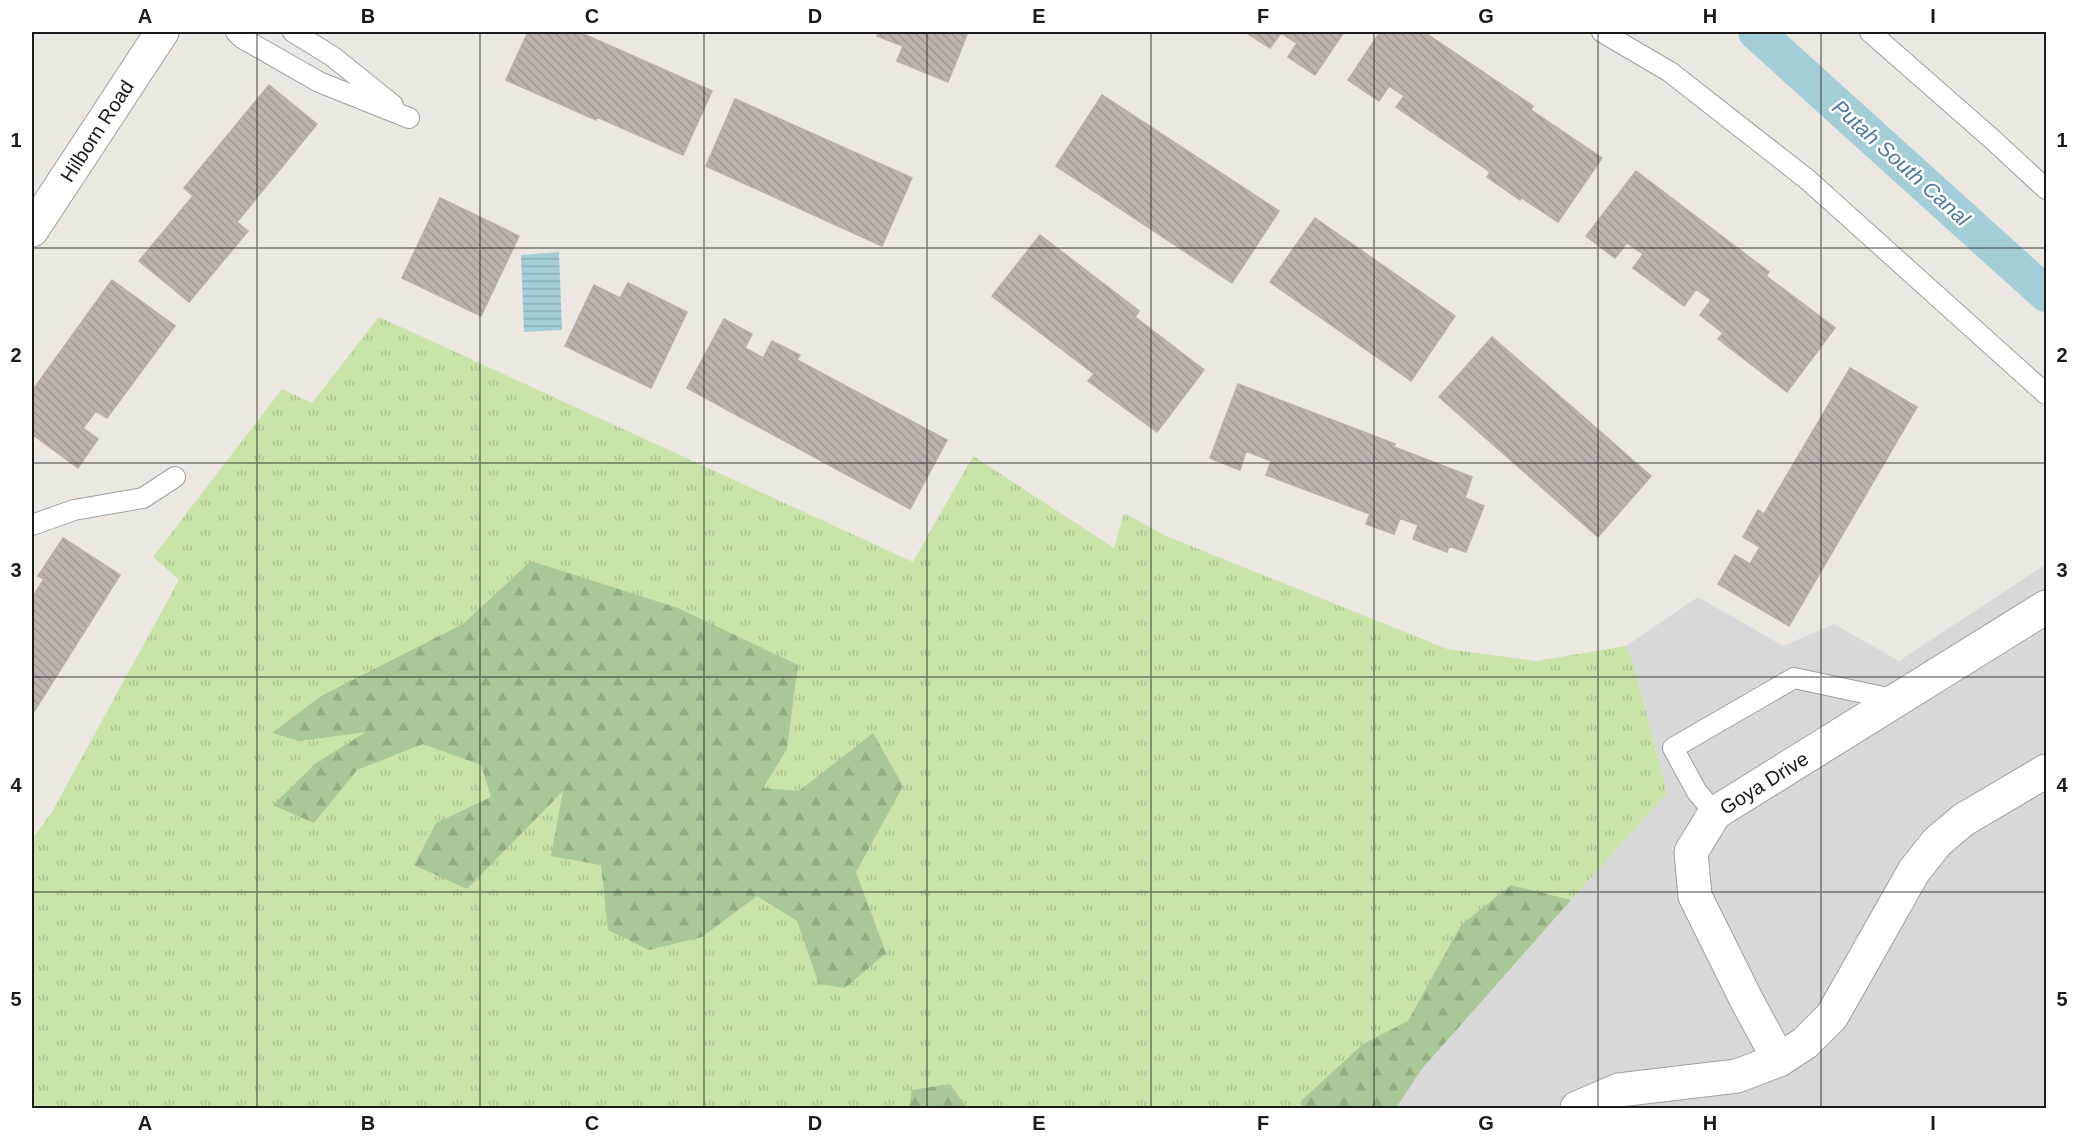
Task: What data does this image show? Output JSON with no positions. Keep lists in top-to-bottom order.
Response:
{
  "streets": {
    "street": ["Hilborn Road", "Goya Drive"]
  },
  "water": ["Putah South Canal"],
  "grid": {
    "columns": [
      "A",
      "B",
      "C",
      "D",
      "E",
      "F",
      "G",
      "H",
      "I"
    ],
    "rows": [
      "1",
      "2",
      "3",
      "4",
      "5"
    ]
  }
}
